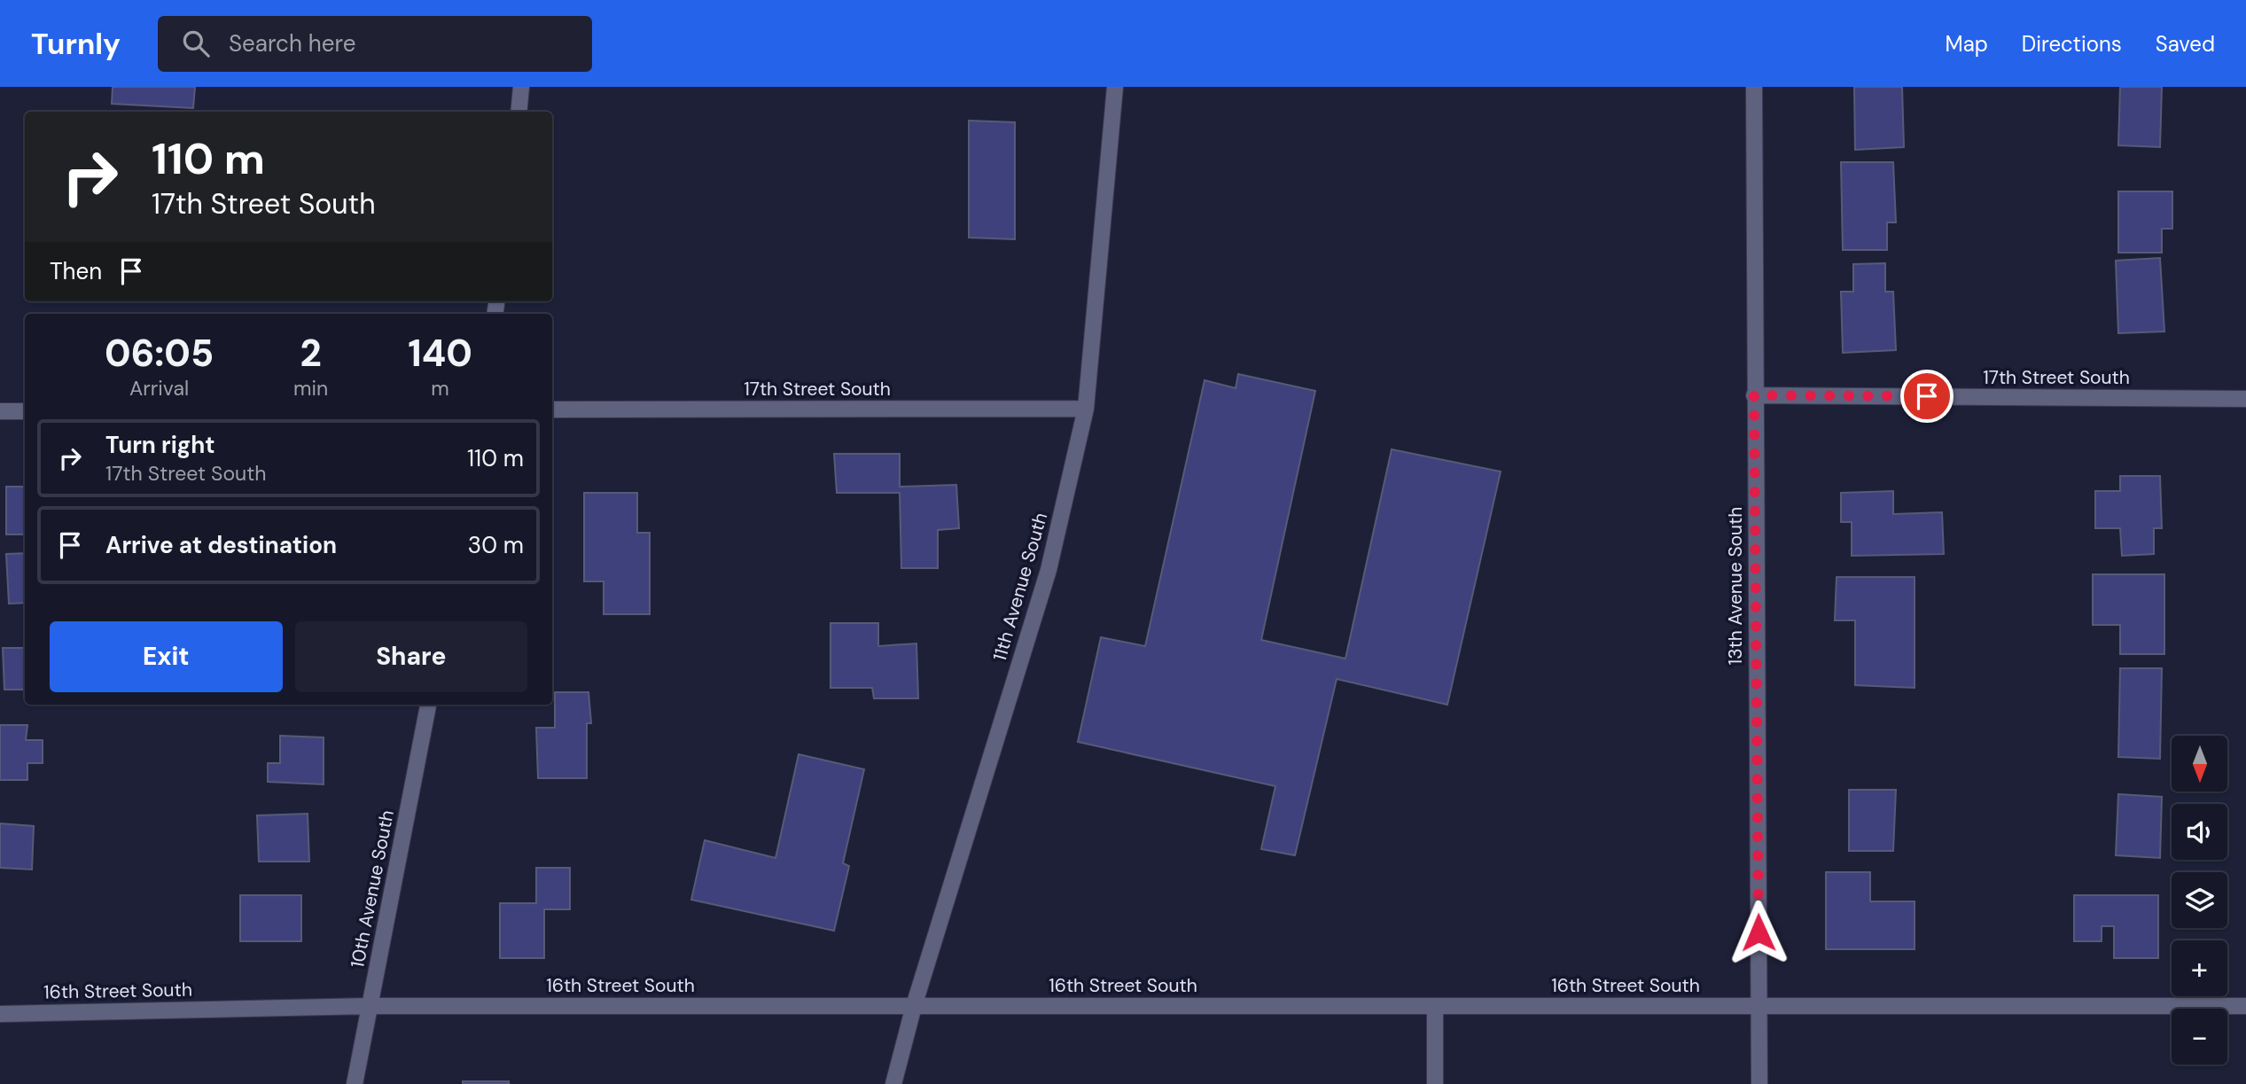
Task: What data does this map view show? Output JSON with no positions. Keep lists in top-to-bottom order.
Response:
{
  "streets": {
    "street": [
      "17th Street South",
      "13th Avenue South",
      "11th Avenue South",
      "10th Avenue South",
      "16th Street South"
    ]
  },
  "crossings": [
    ["17th Street South", "13th Avenue South"],
    ["17th Street South", "11th Avenue South"],
    ["13th Avenue South", "16th Street South"],
    ["11th Avenue South", "16th Street South"],
    ["10th Avenue South", "16th Street South"]
  ],
  "north": "bottom",
  "page": {
    "header": "Turnly",
    "search": "Search here",
    "nav": ["Map", "Directions", "Saved"],
    "turn": ["110 m", "17th Street South"],
    "then": "Then",
    "eta": [
      "06:05",
      "Arrival",
      "2",
      "min",
      "140",
      "m"
    ],
    "list": [
      {
        "name": "Turn right",
        "note": "17th Street South",
        "value": "110 m"
      },
      {
        "name": "Arrive at destination",
        "value": "30 m"
      }
    ],
    "buttons": ["Exit", "Share"],
    "map_buttons": ["+", "−"]
  }
}
